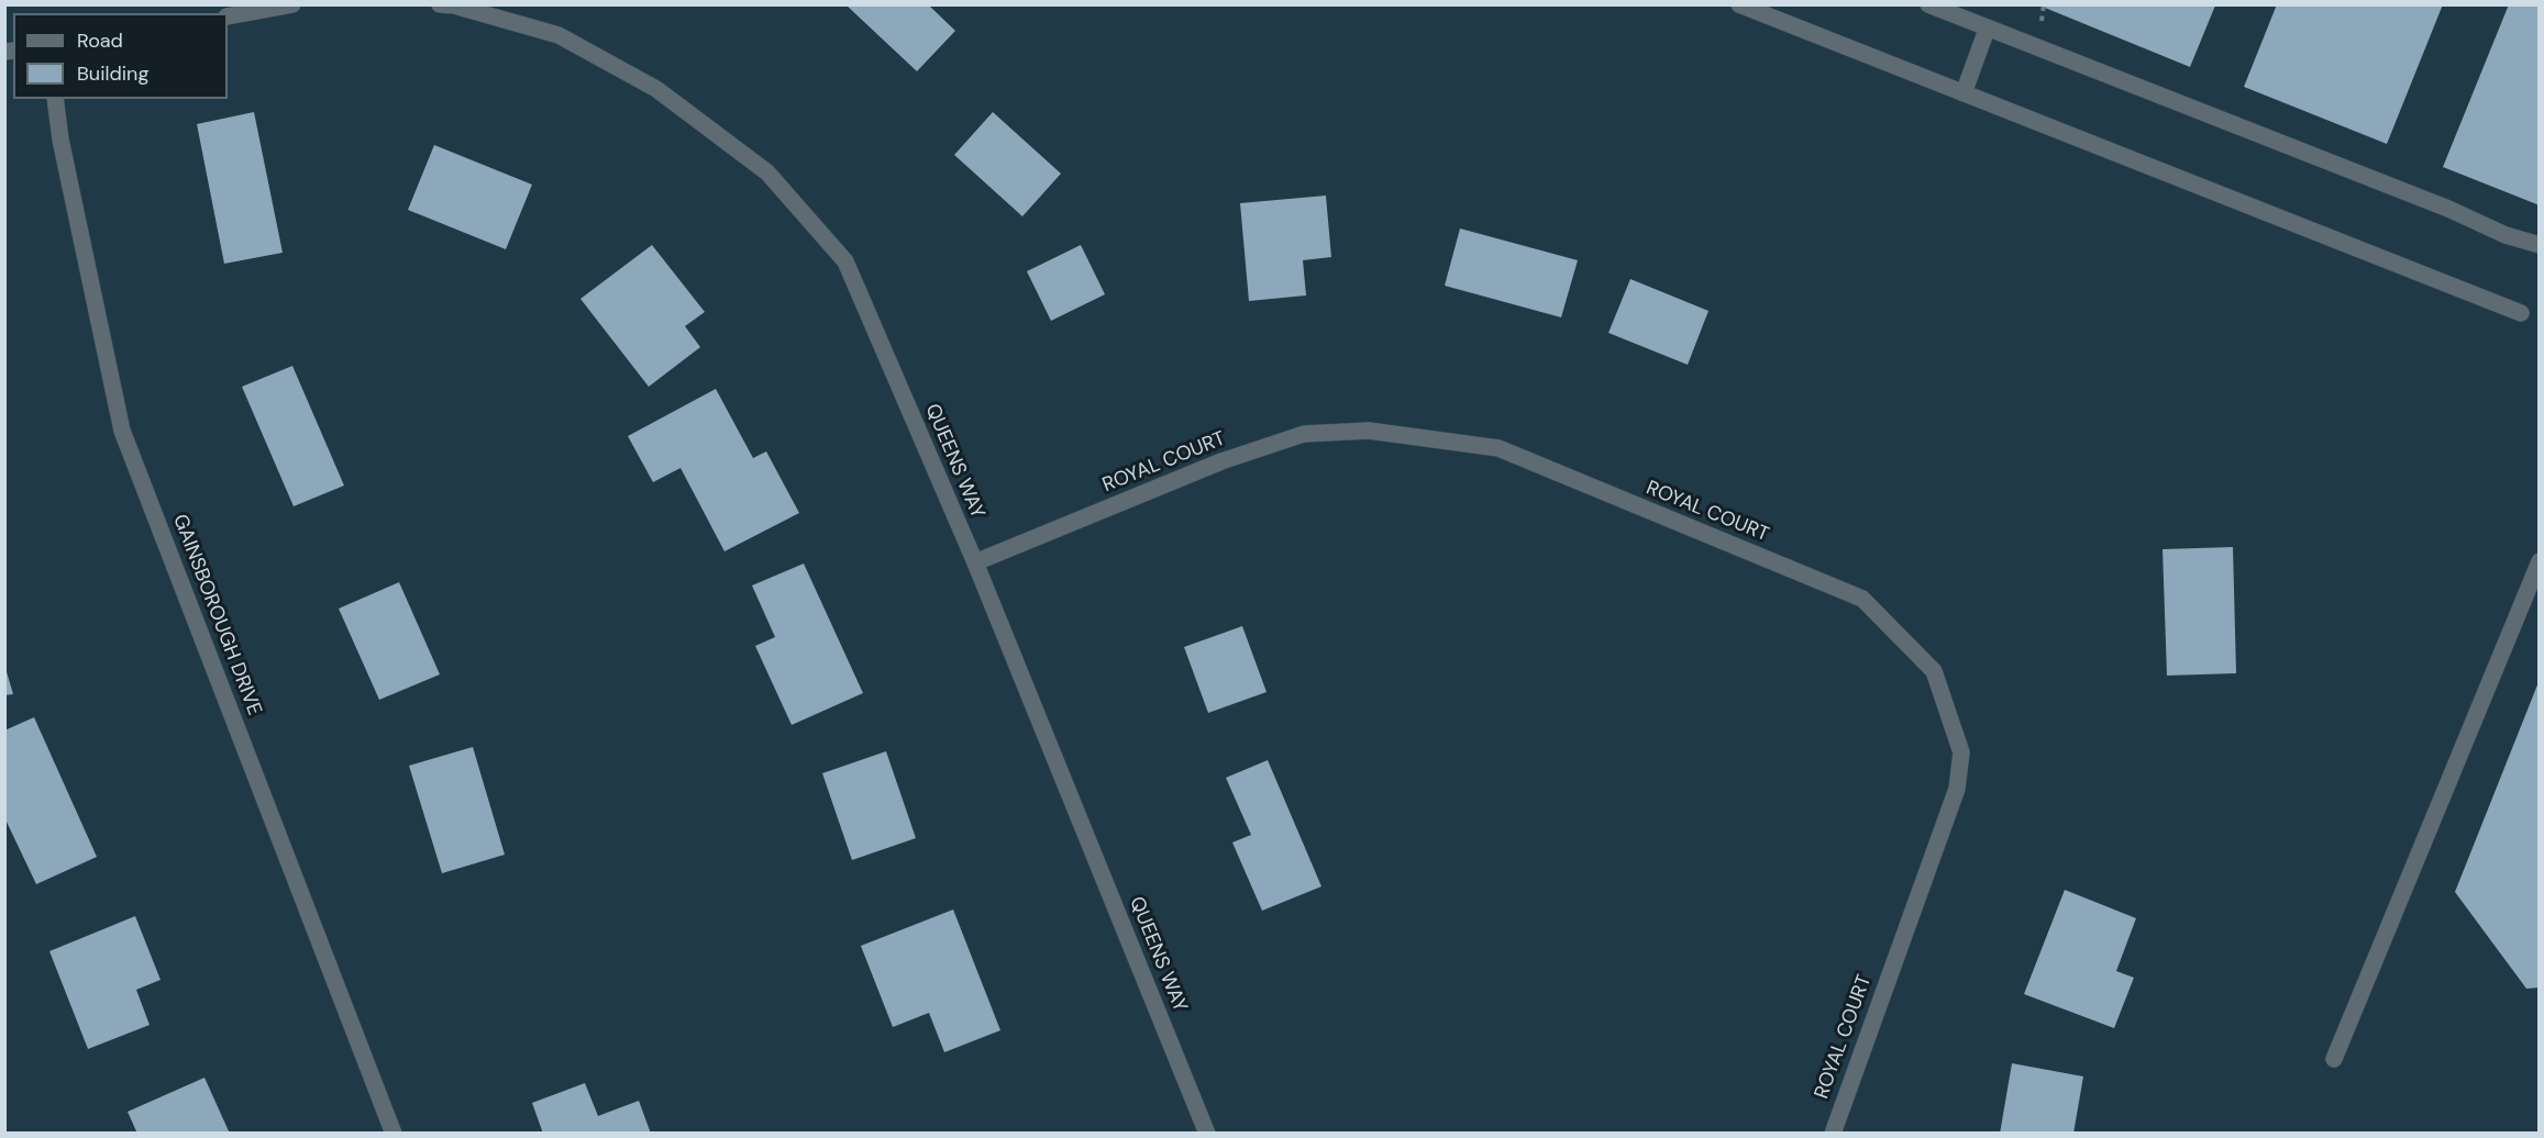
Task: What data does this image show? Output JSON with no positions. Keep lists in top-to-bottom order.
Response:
{
  "streets": {
    "street": ["QUEENS WAY", "ROYAL COURT", "GAINSBOROUGH DRIVE"]
  },
  "crossings": [
    ["QUEENS WAY", "ROYAL COURT"]
  ],
  "legend": ["Road", "Building"]
}
